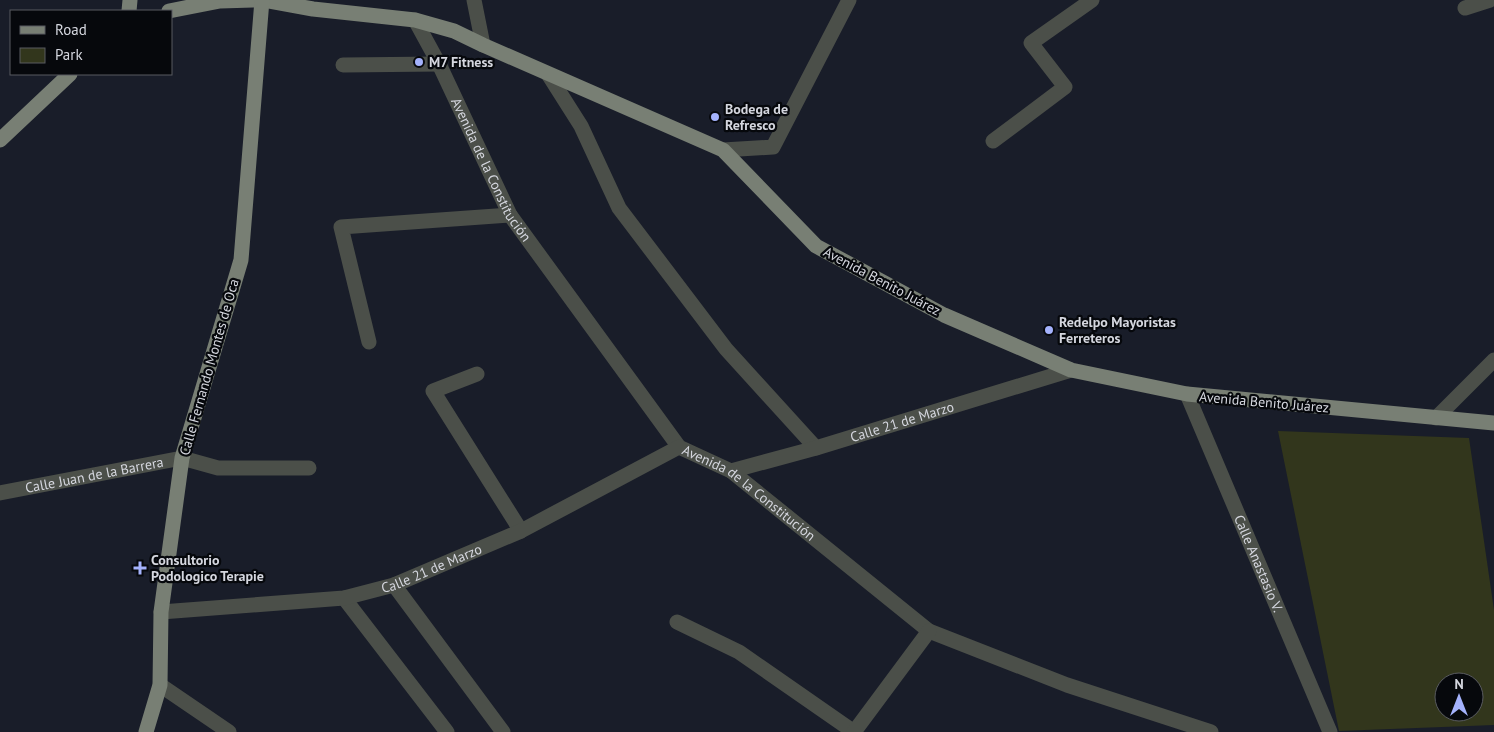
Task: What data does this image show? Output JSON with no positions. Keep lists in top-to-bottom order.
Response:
{
  "streets": {
    "main road": ["Avenida Benito Juárez", "Calle Fernando Montes de Oca"],
    "street": [
      "Avenida de la Constitución",
      "Calle 21 de Marzo",
      "Calle Juan de la Barrera",
      "Calle Anastasio V."
    ]
  },
  "crossings": [
    ["Avenida de la Constitución", "Avenida Benito Juárez"],
    ["Avenida de la Constitución", "Calle 21 de Marzo"],
    ["Avenida Benito Juárez", "Calle Fernando Montes de Oca"],
    ["Avenida Benito Juárez", "Calle 21 de Marzo"],
    ["Avenida Benito Juárez", "Calle Anastasio V."],
    ["Calle Fernando Montes de Oca", "Calle 21 de Marzo"],
    ["Calle Fernando Montes de Oca", "Calle Juan de la Barrera"]
  ],
  "places": {
    "other": ["M7 Fitness", "Bodega de Refresco", "Redelpo Mayoristas Ferreteros"],
    "health": ["Consultorio Podologico Terapie"]
  },
  "legend": ["Road", "Park"],
  "north": "top"
}
